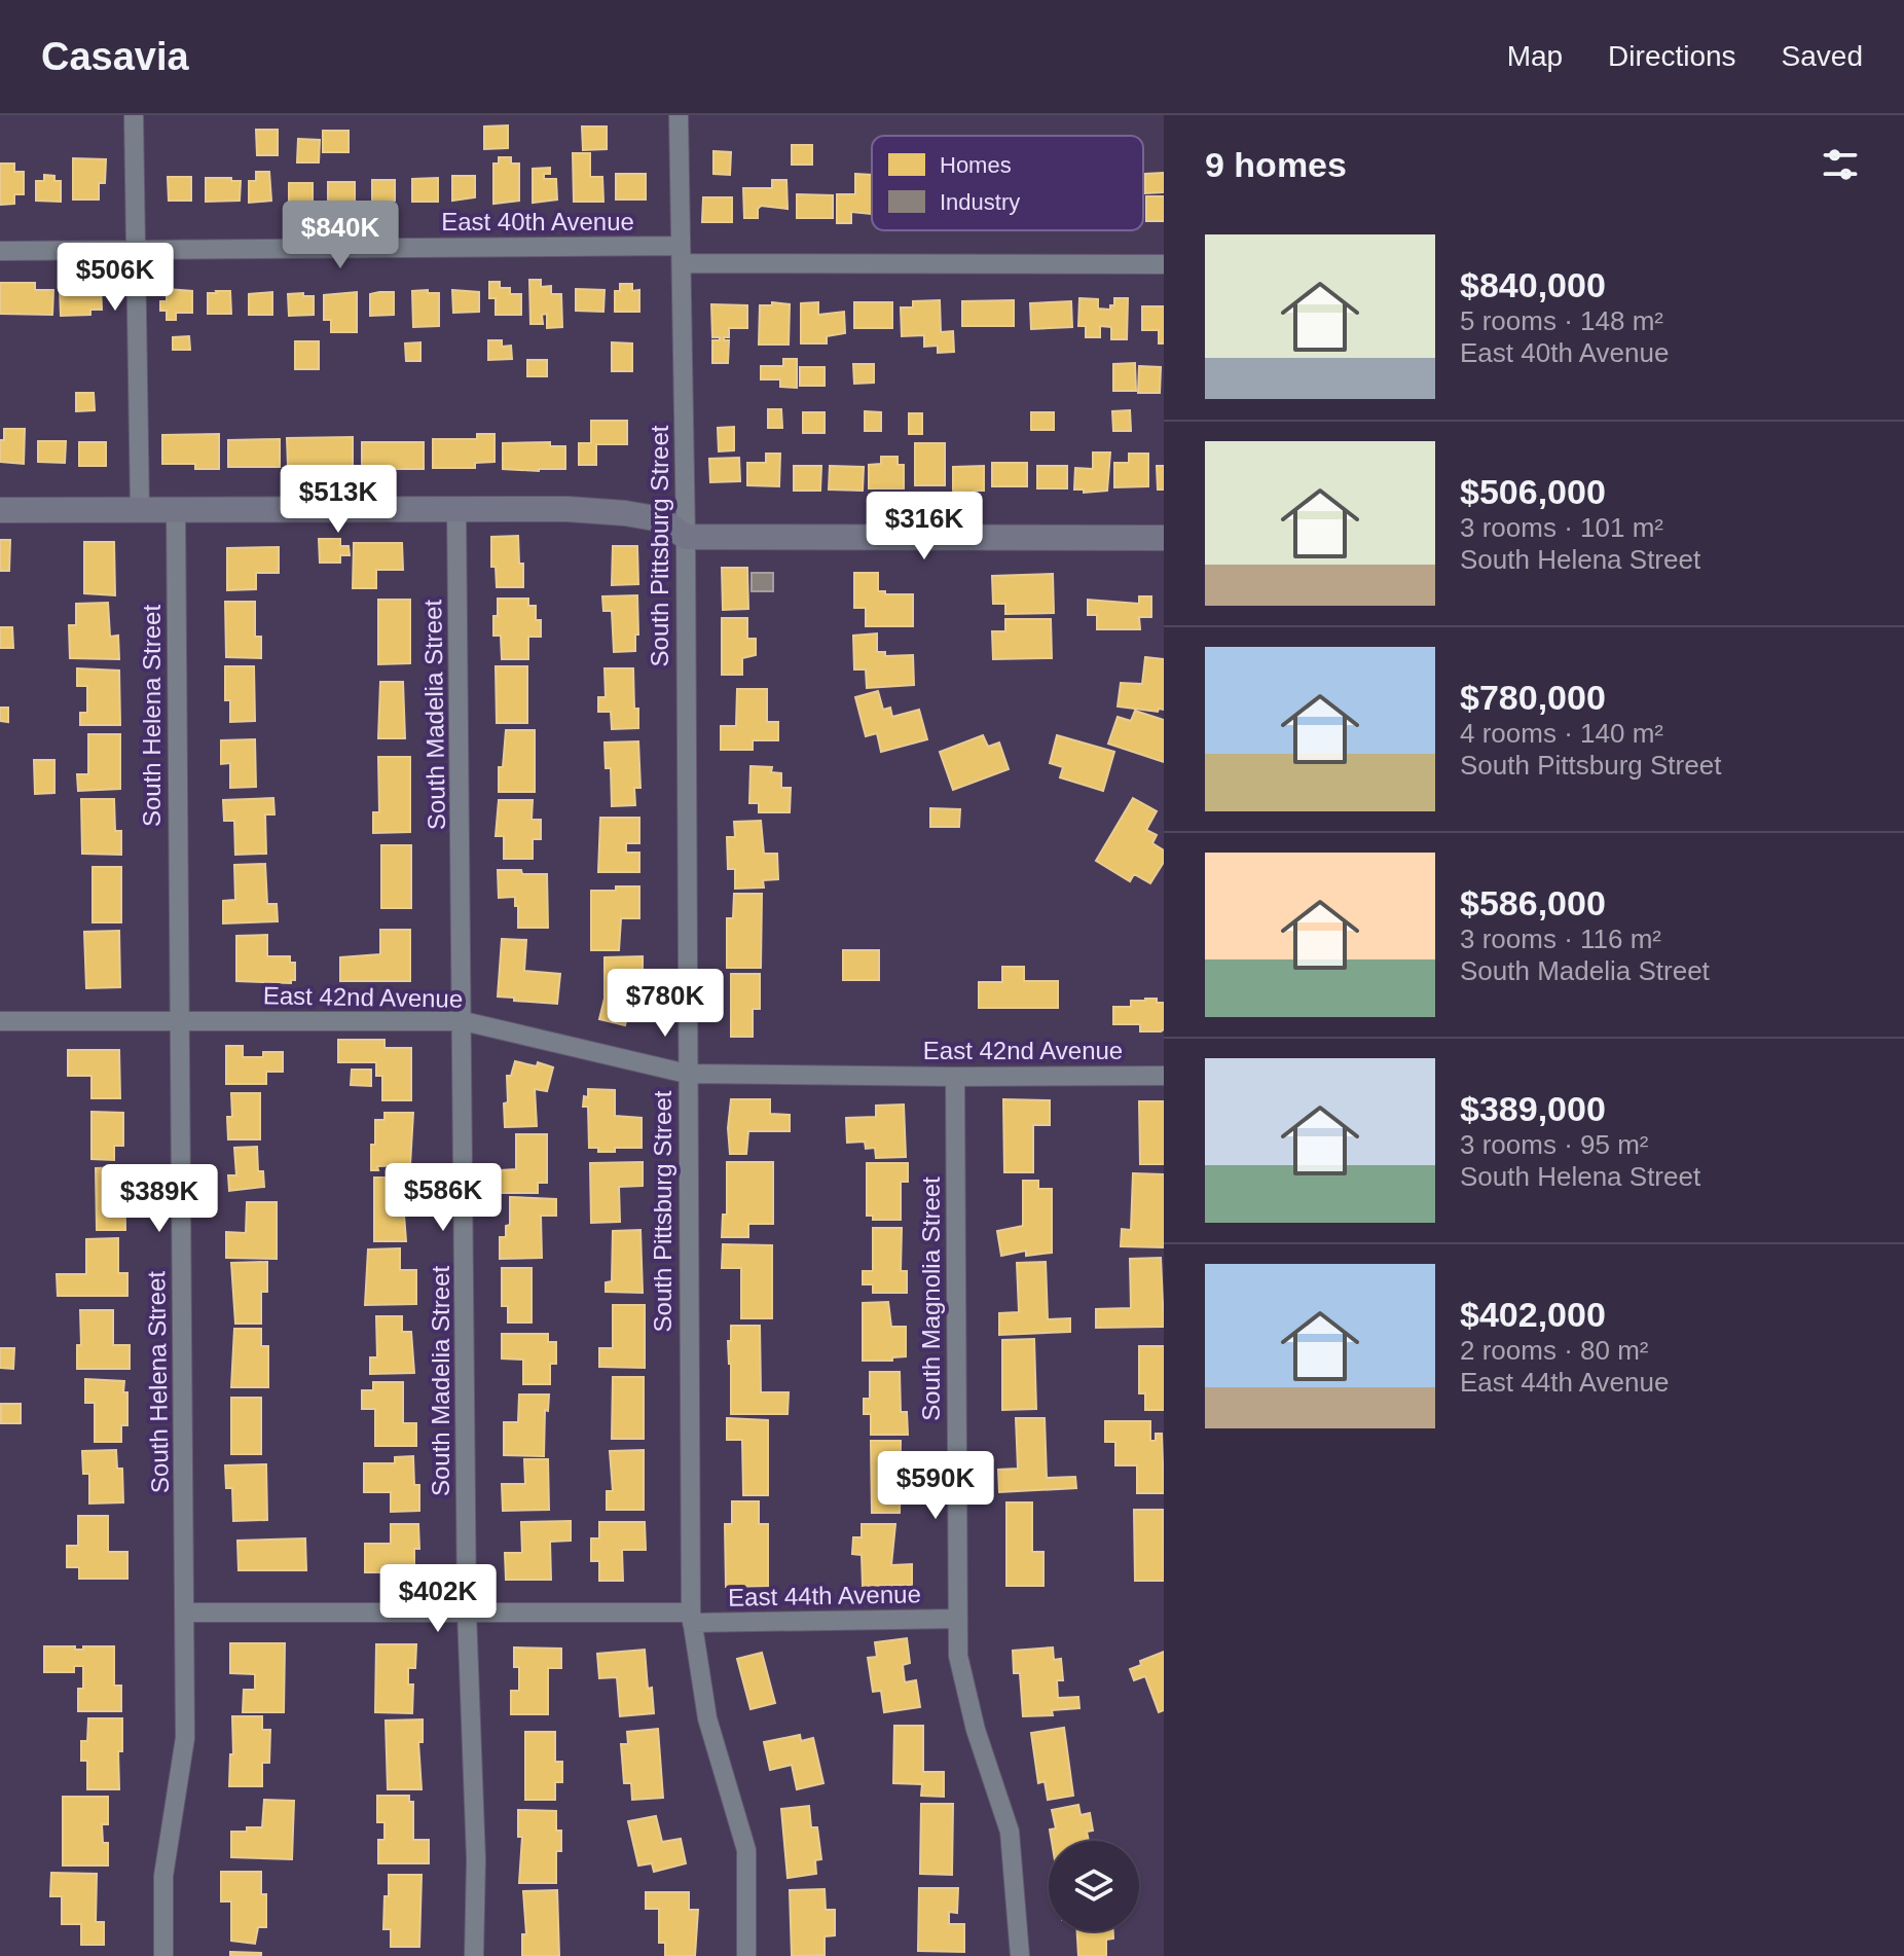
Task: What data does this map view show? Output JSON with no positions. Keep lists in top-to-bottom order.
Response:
{
  "streets": {
    "street": [
      "East 40th Avenue",
      "South Pittsburg Street",
      "South Madelia Street",
      "South Helena Street",
      "East 42nd Avenue",
      "South Magnolia Street",
      "East 44th Avenue"
    ]
  },
  "crossings": [
    ["East 40th Avenue", "South Pittsburg Street"],
    ["South Pittsburg Street", "East 42nd Avenue"],
    ["South Pittsburg Street", "East 44th Avenue"],
    ["South Madelia Street", "East 42nd Avenue"],
    ["South Madelia Street", "East 44th Avenue"],
    ["South Helena Street", "East 42nd Avenue"],
    ["South Helena Street", "East 44th Avenue"],
    ["East 42nd Avenue", "South Magnolia Street"],
    ["South Magnolia Street", "East 44th Avenue"]
  ],
  "legend": ["Homes", "Industry"],
  "page": {
    "header": "Casavia",
    "nav": ["Map", "Directions", "Saved"],
    "heading": "9 homes",
    "price": [
      "$840K",
      "$506K",
      "$513K",
      "$316K",
      "$780K",
      "$586K",
      "$389K",
      "$590K",
      "$402K"
    ],
    "list": [
      {
        "name": "$840,000",
        "note": "5 rooms · 148 m² · East 40th Avenue"
      },
      {
        "name": "$506,000",
        "note": "3 rooms · 101 m² · South Helena Street"
      },
      {
        "name": "$780,000",
        "note": "4 rooms · 140 m² · South Pittsburg Street"
      },
      {
        "name": "$586,000",
        "note": "3 rooms · 116 m² · South Madelia Street"
      },
      {
        "name": "$389,000",
        "note": "3 rooms · 95 m² · South Helena Street"
      },
      {
        "name": "$402,000",
        "note": "2 rooms · 80 m² · East 44th Avenue"
      }
    ]
  }
}
